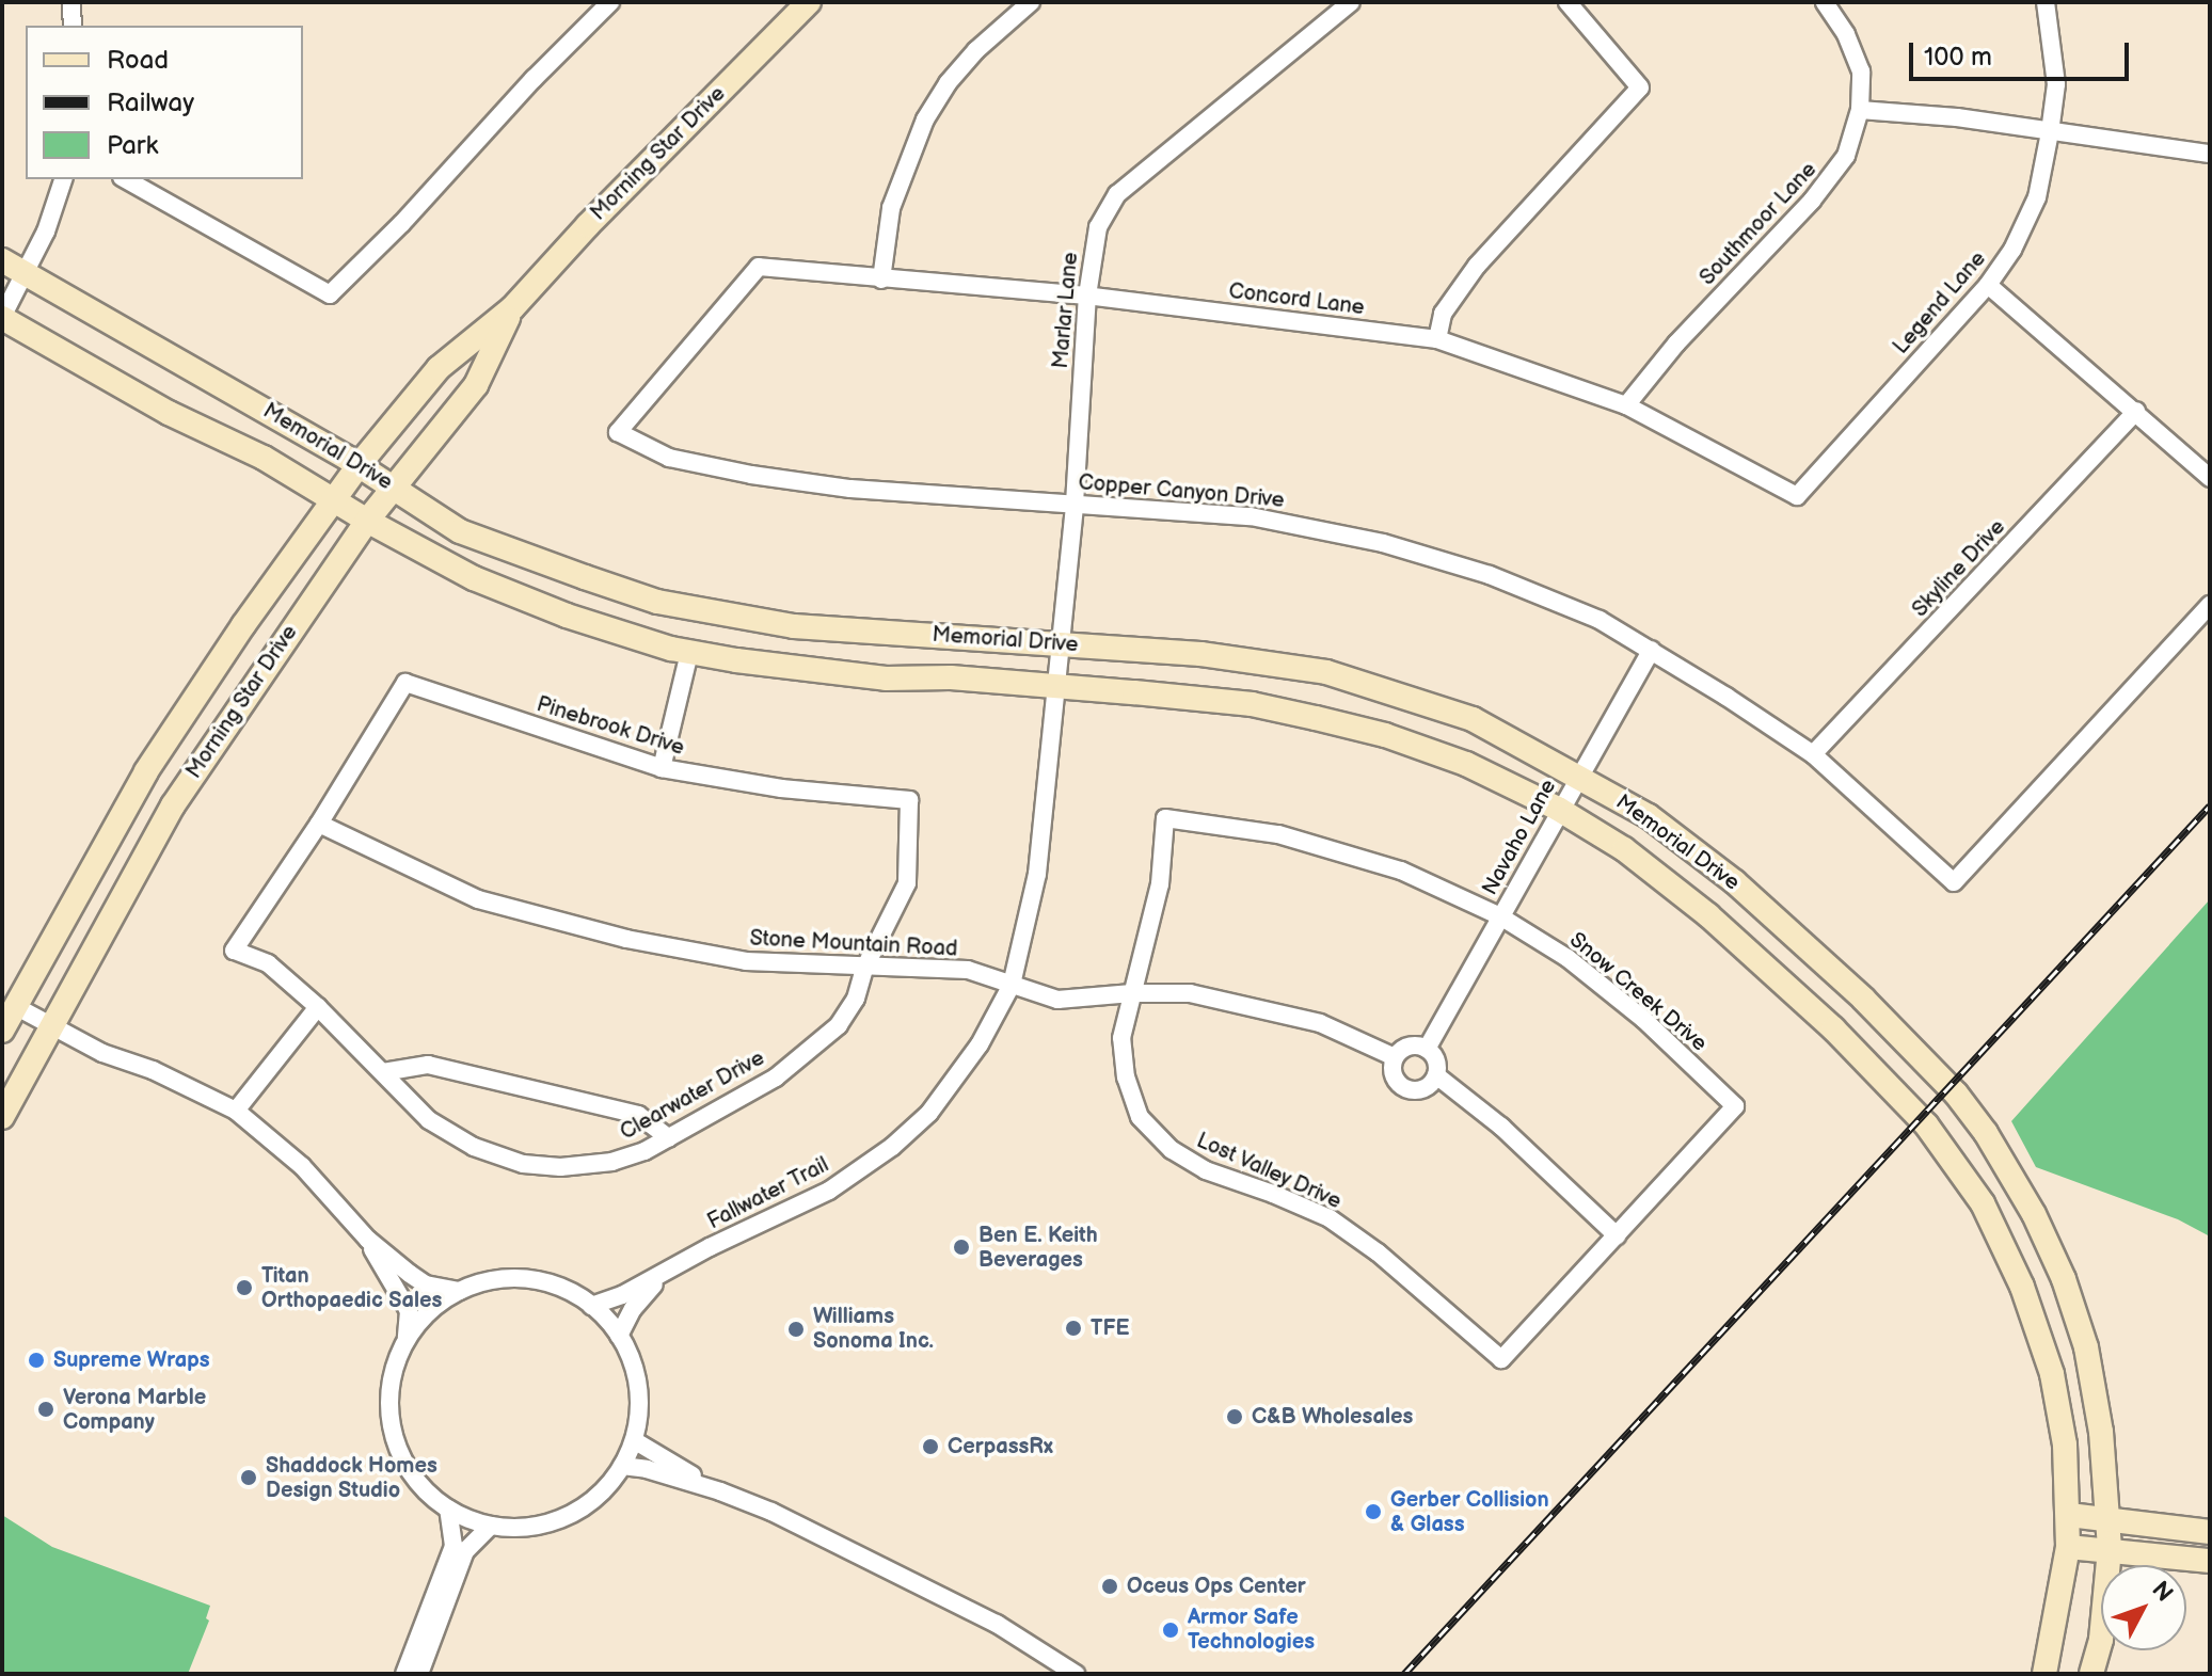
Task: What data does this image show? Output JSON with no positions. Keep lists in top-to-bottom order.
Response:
{
  "streets": {
    "main road": ["Morning Star Drive", "Memorial Drive"],
    "street": [
      "Southmoor Lane",
      "Concord Lane",
      "Legend Lane",
      "Marlar Lane",
      "Copper Canyon Drive",
      "Skyline Drive",
      "Pinebrook Drive",
      "Navaho Lane",
      "Stone Mountain Road",
      "Snow Creek Drive",
      "Clearwater Drive",
      "Lost Valley Drive",
      "Fallwater Trail"
    ]
  },
  "crossings": [
    ["Morning Star Drive", "Memorial Drive"],
    ["Southmoor Lane", "Concord Lane"],
    ["Concord Lane", "Legend Lane"],
    ["Concord Lane", "Marlar Lane"],
    ["Concord Lane", "Copper Canyon Drive"],
    ["Marlar Lane", "Memorial Drive"],
    ["Marlar Lane", "Copper Canyon Drive"],
    ["Marlar Lane", "Fallwater Trail"],
    ["Memorial Drive", "Navaho Lane"],
    ["Memorial Drive", "Fallwater Trail"],
    ["Copper Canyon Drive", "Skyline Drive"],
    ["Copper Canyon Drive", "Navaho Lane"],
    ["Pinebrook Drive", "Stone Mountain Road"],
    ["Pinebrook Drive", "Clearwater Drive"],
    ["Navaho Lane", "Stone Mountain Road"],
    ["Navaho Lane", "Snow Creek Drive"],
    ["Stone Mountain Road", "Clearwater Drive"],
    ["Stone Mountain Road", "Lost Valley Drive"],
    ["Stone Mountain Road", "Fallwater Trail"],
    ["Snow Creek Drive", "Lost Valley Drive"]
  ],
  "places": [
    "Ben E. Keith Beverages",
    "Titan Orthopaedic Sales",
    "TFE",
    "Williams Sonoma Inc.",
    "Supreme Wraps",
    "Verona Marble Company",
    "C&B Wholesales",
    "CerpassRx",
    "Shaddock Homes Design Studio",
    "Gerber Collision & Glass",
    "Oceus Ops Center",
    "Armor Safe Technologies"
  ],
  "legend": ["Road", "Railway", "Park"],
  "scale_bar": "100 m",
  "north": "top right"
}
